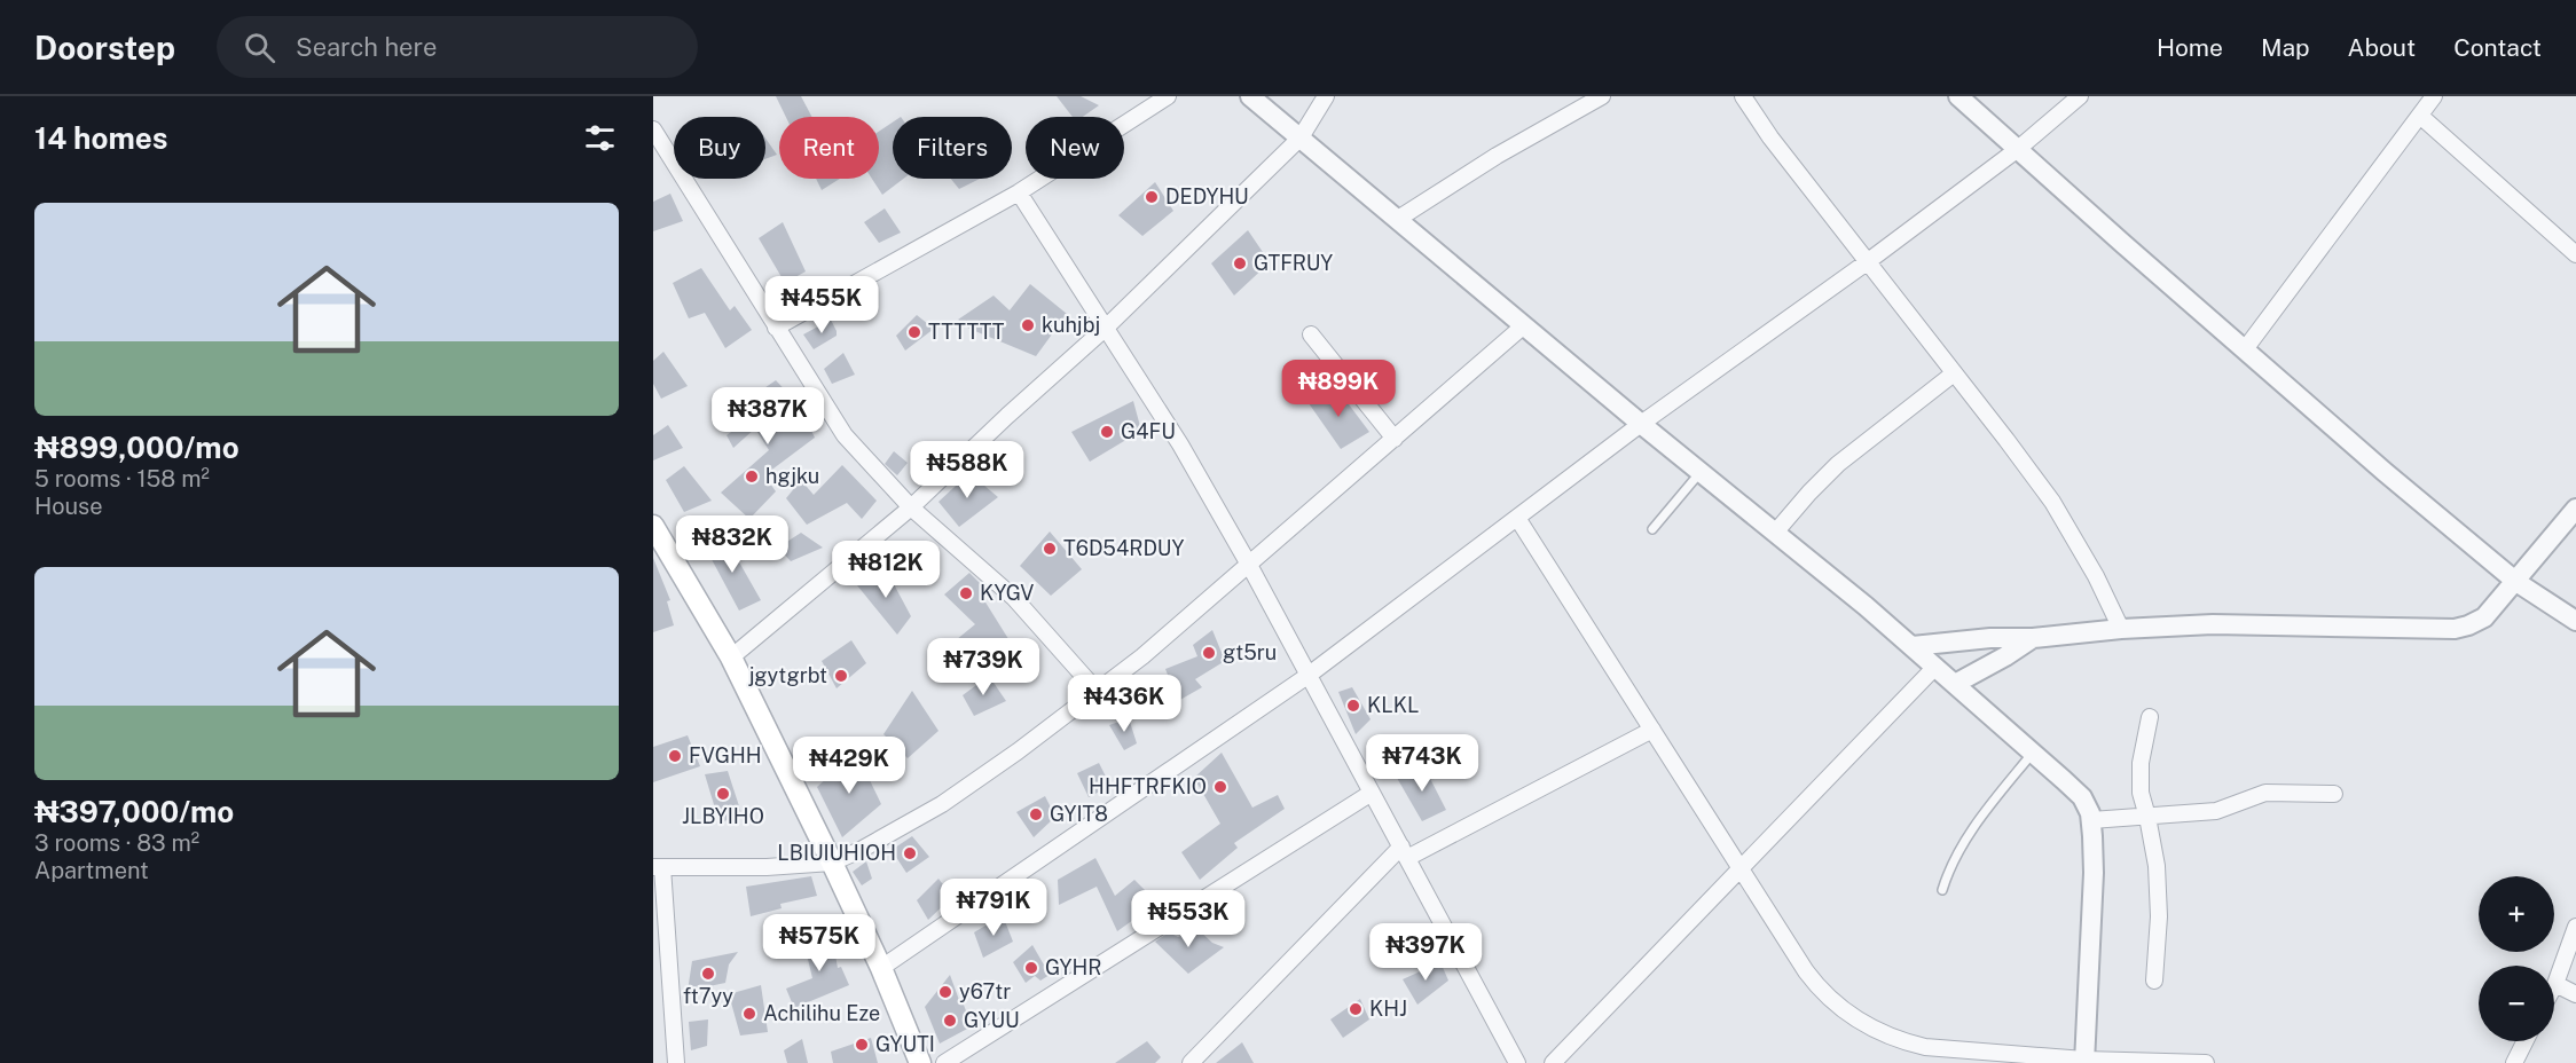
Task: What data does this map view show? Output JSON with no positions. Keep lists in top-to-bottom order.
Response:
{
  "places": [
    "DEDYHU",
    "GTFRUY",
    "kuhjbj",
    "TTTTTT",
    "G4FU",
    "hgjku",
    "T6D54RDUY",
    "KYGV",
    "gt5ru",
    "jgytgrbt",
    "KLKL",
    "FVGHH",
    "HHFTRFKIO",
    "JLBYIHO",
    "GYIT8",
    "LBIUIUHIOH",
    "GYHR",
    "ft7yy",
    "y67tr",
    "KHJ",
    "Achilihu Eze",
    "GYUU",
    "GYUTI"
  ],
  "page": {
    "header": "Doorstep",
    "search": "Search here",
    "nav": [
      "Home",
      "Map",
      "About",
      "Contact"
    ],
    "heading": "14 homes",
    "chip": [
      "Buy",
      "Rent",
      "Filters",
      "New"
    ],
    "list": [
      {
        "name": "₦899,000/mo",
        "note": "5 rooms · 158 m² · House"
      },
      {
        "name": "₦397,000/mo",
        "note": "3 rooms · 83 m² · Apartment"
      }
    ],
    "price": [
      "₦455K",
      "₦899K",
      "₦387K",
      "₦588K",
      "₦832K",
      "₦812K",
      "₦739K",
      "₦436K",
      "₦743K",
      "₦429K",
      "₦791K",
      "₦553K",
      "₦575K",
      "₦397K"
    ],
    "map_buttons": ["+", "−"]
  }
}
